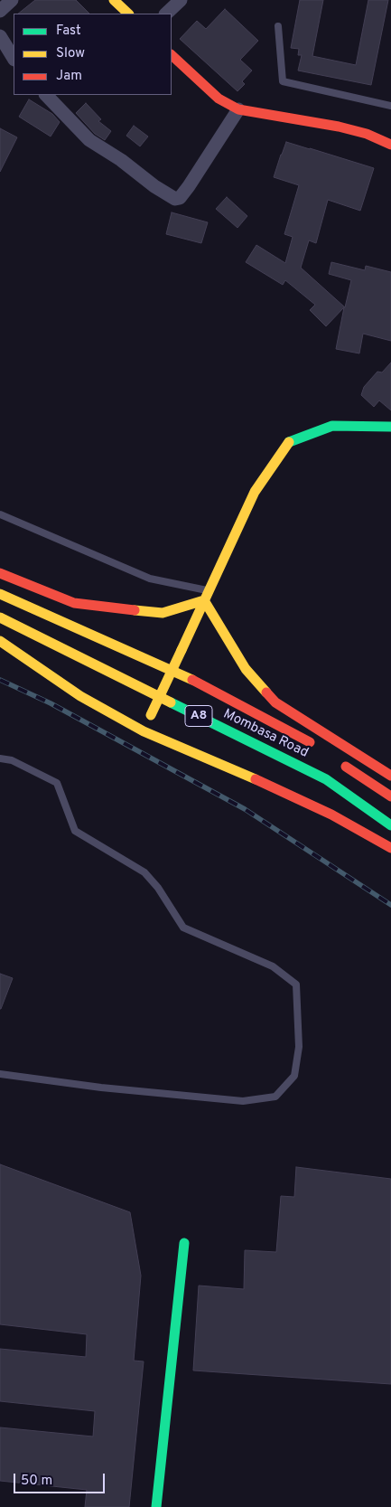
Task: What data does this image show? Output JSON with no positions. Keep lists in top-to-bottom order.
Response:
{
  "streets": {
    "main road": ["A8", "Mombasa Road"]
  },
  "legend": ["Fast", "Slow", "Jam"],
  "scale_bar": "50 m"
}
